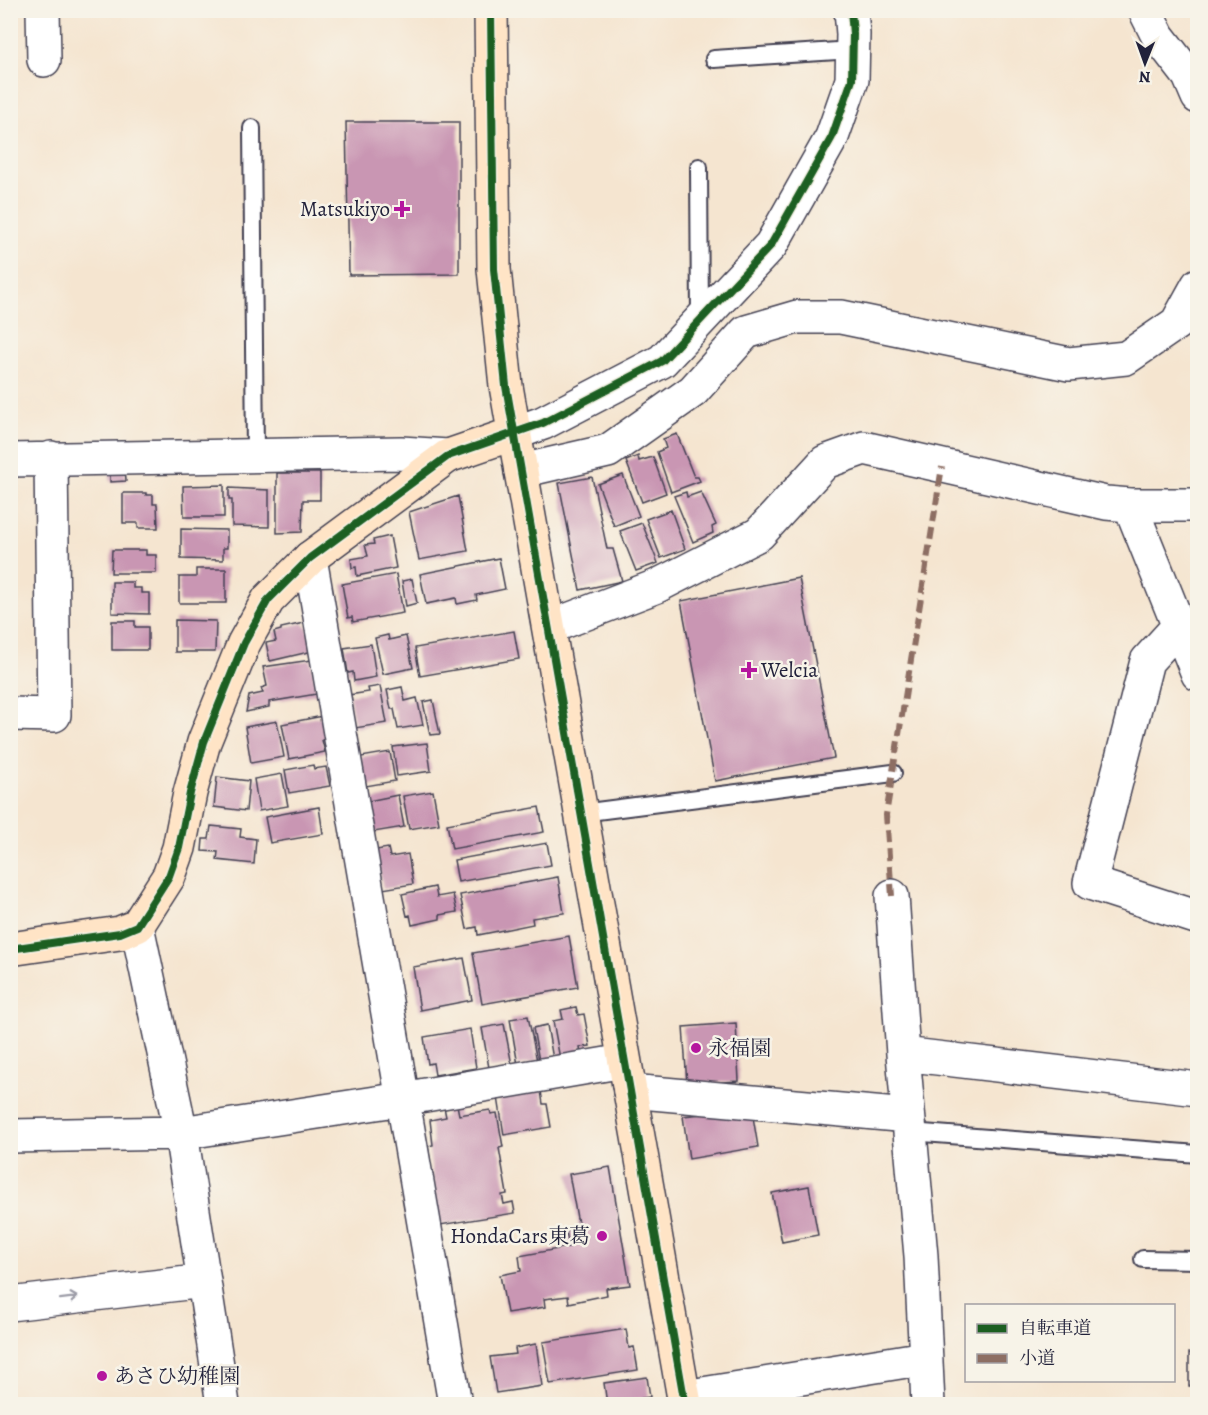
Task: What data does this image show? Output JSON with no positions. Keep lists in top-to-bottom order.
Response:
{
  "places": {
    "health": ["Matsukiyo", "Welcia"],
    "other": ["永福園", "HondaCars東葛", "あさひ幼稚園"]
  },
  "legend": ["自転車道", "小道"],
  "north": "bottom"
}
